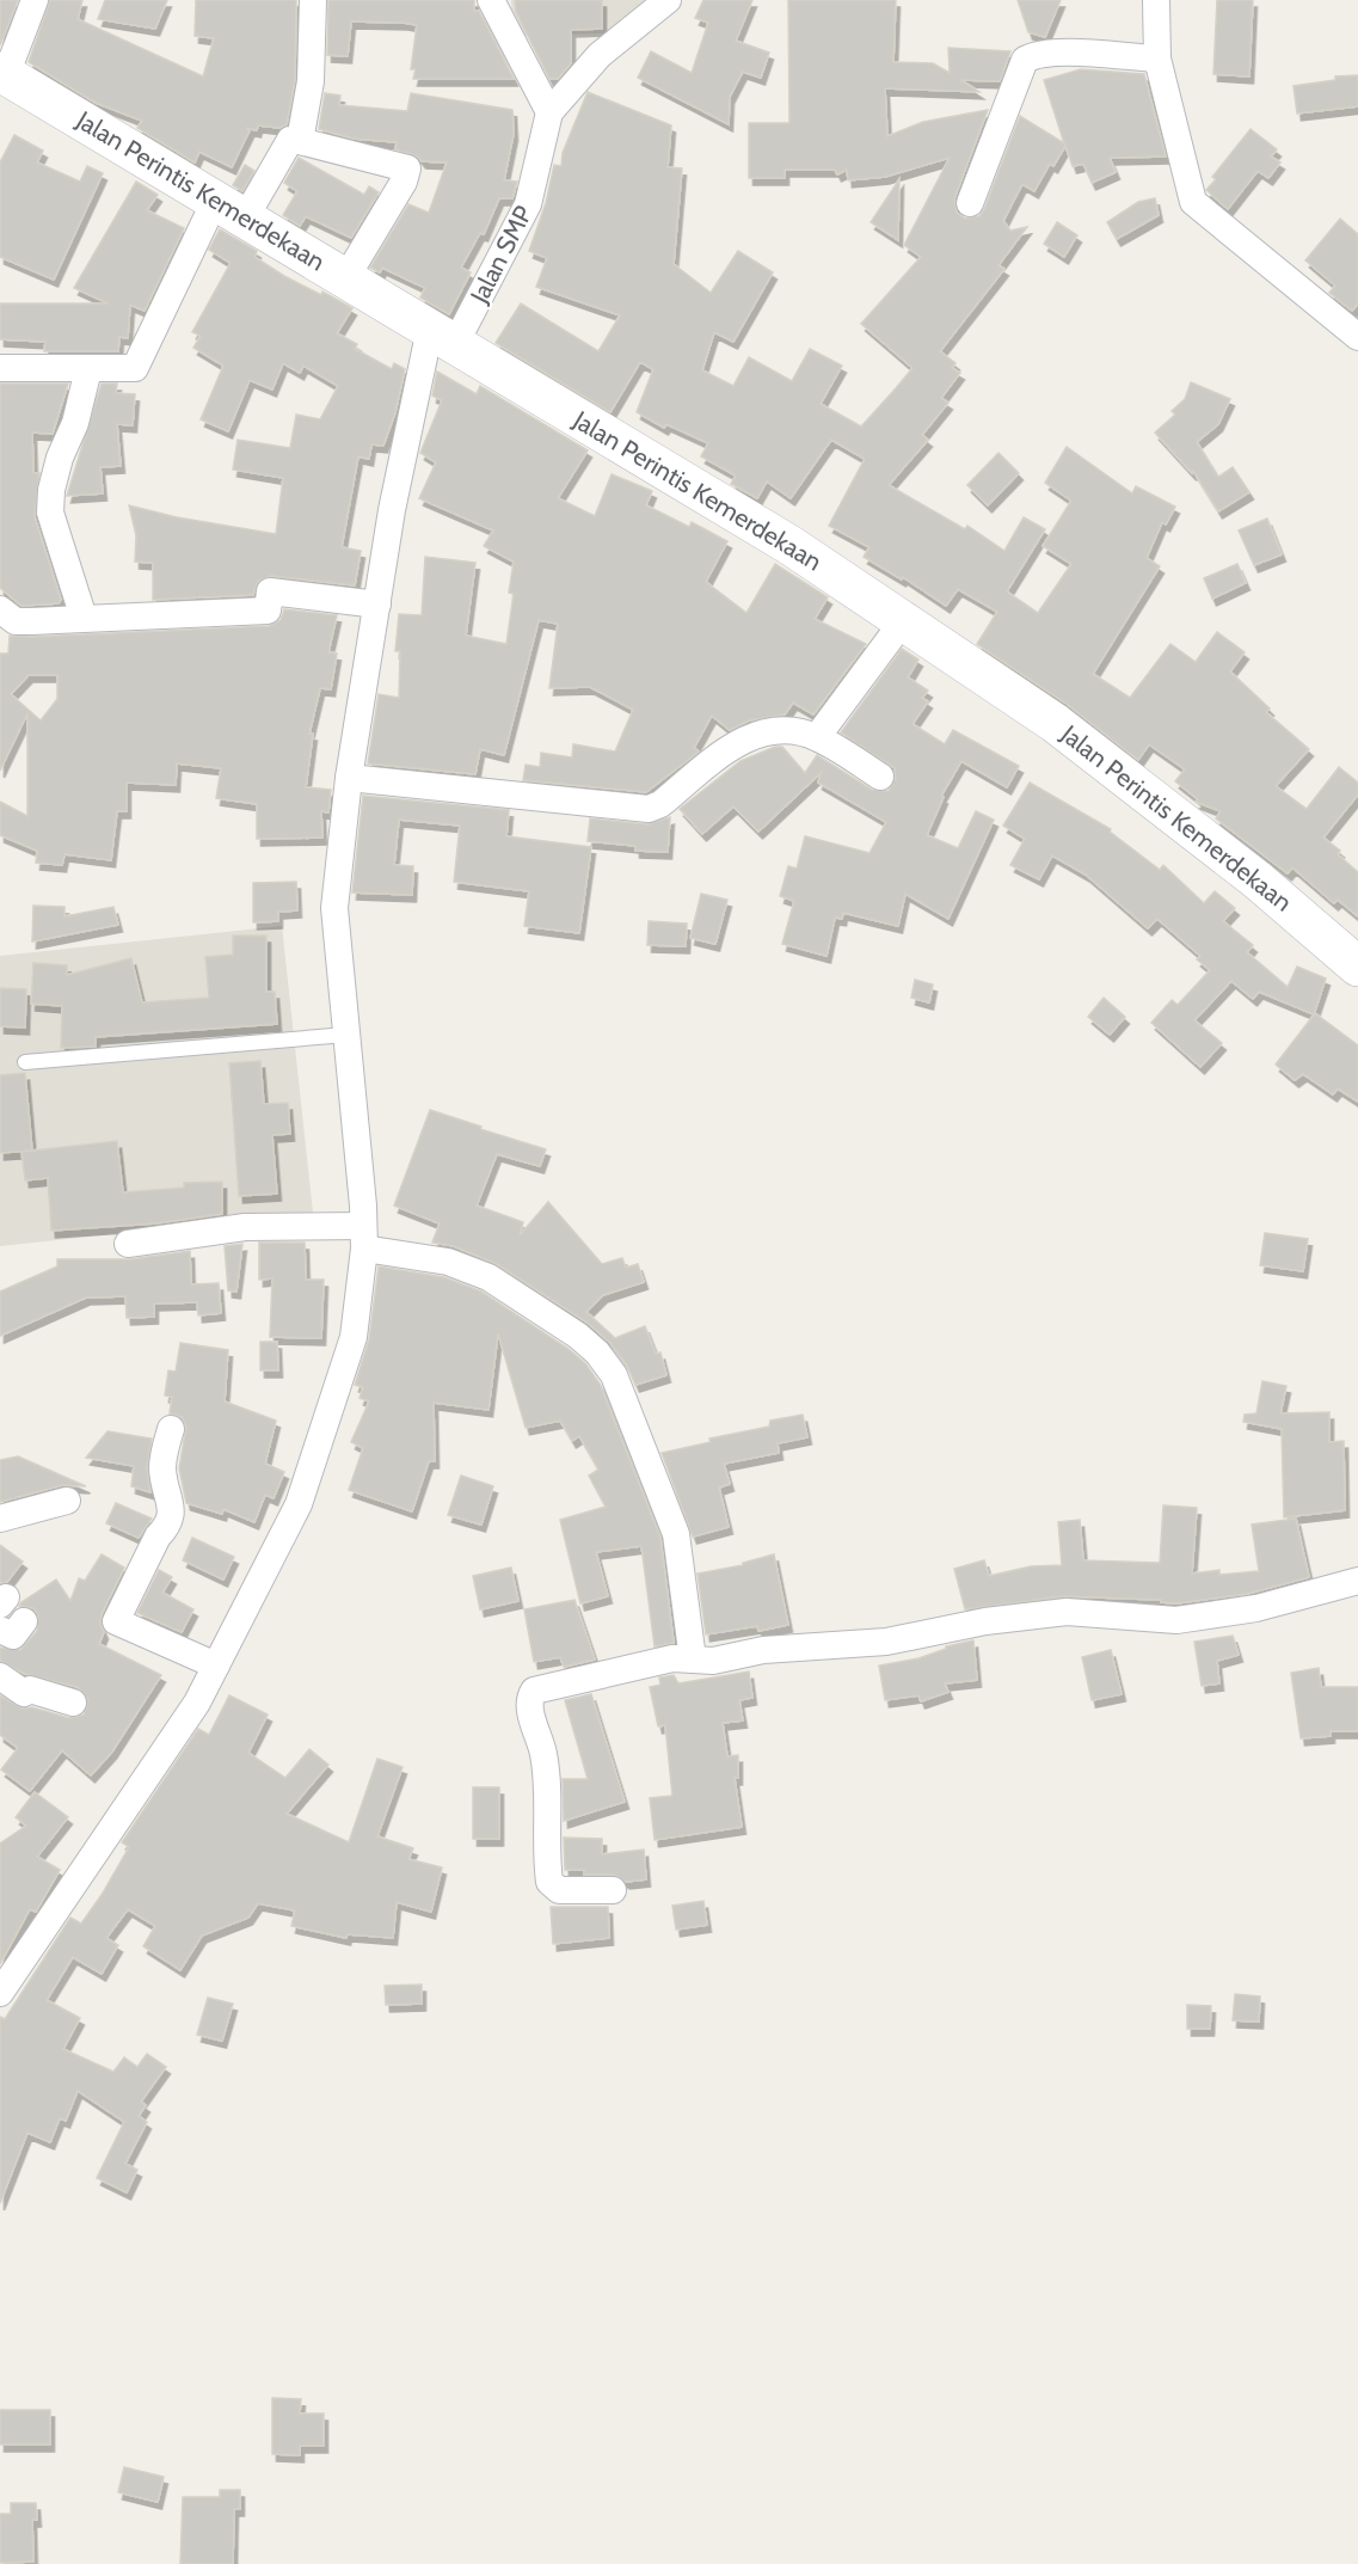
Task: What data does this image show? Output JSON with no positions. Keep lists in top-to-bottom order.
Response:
{
  "streets": {
    "main road": ["Jalan Perintis Kemerdekaan"],
    "street": ["Jalan SMP"]
  },
  "crossings": [
    ["Jalan Perintis Kemerdekaan", "Jalan SMP"]
  ]
}
